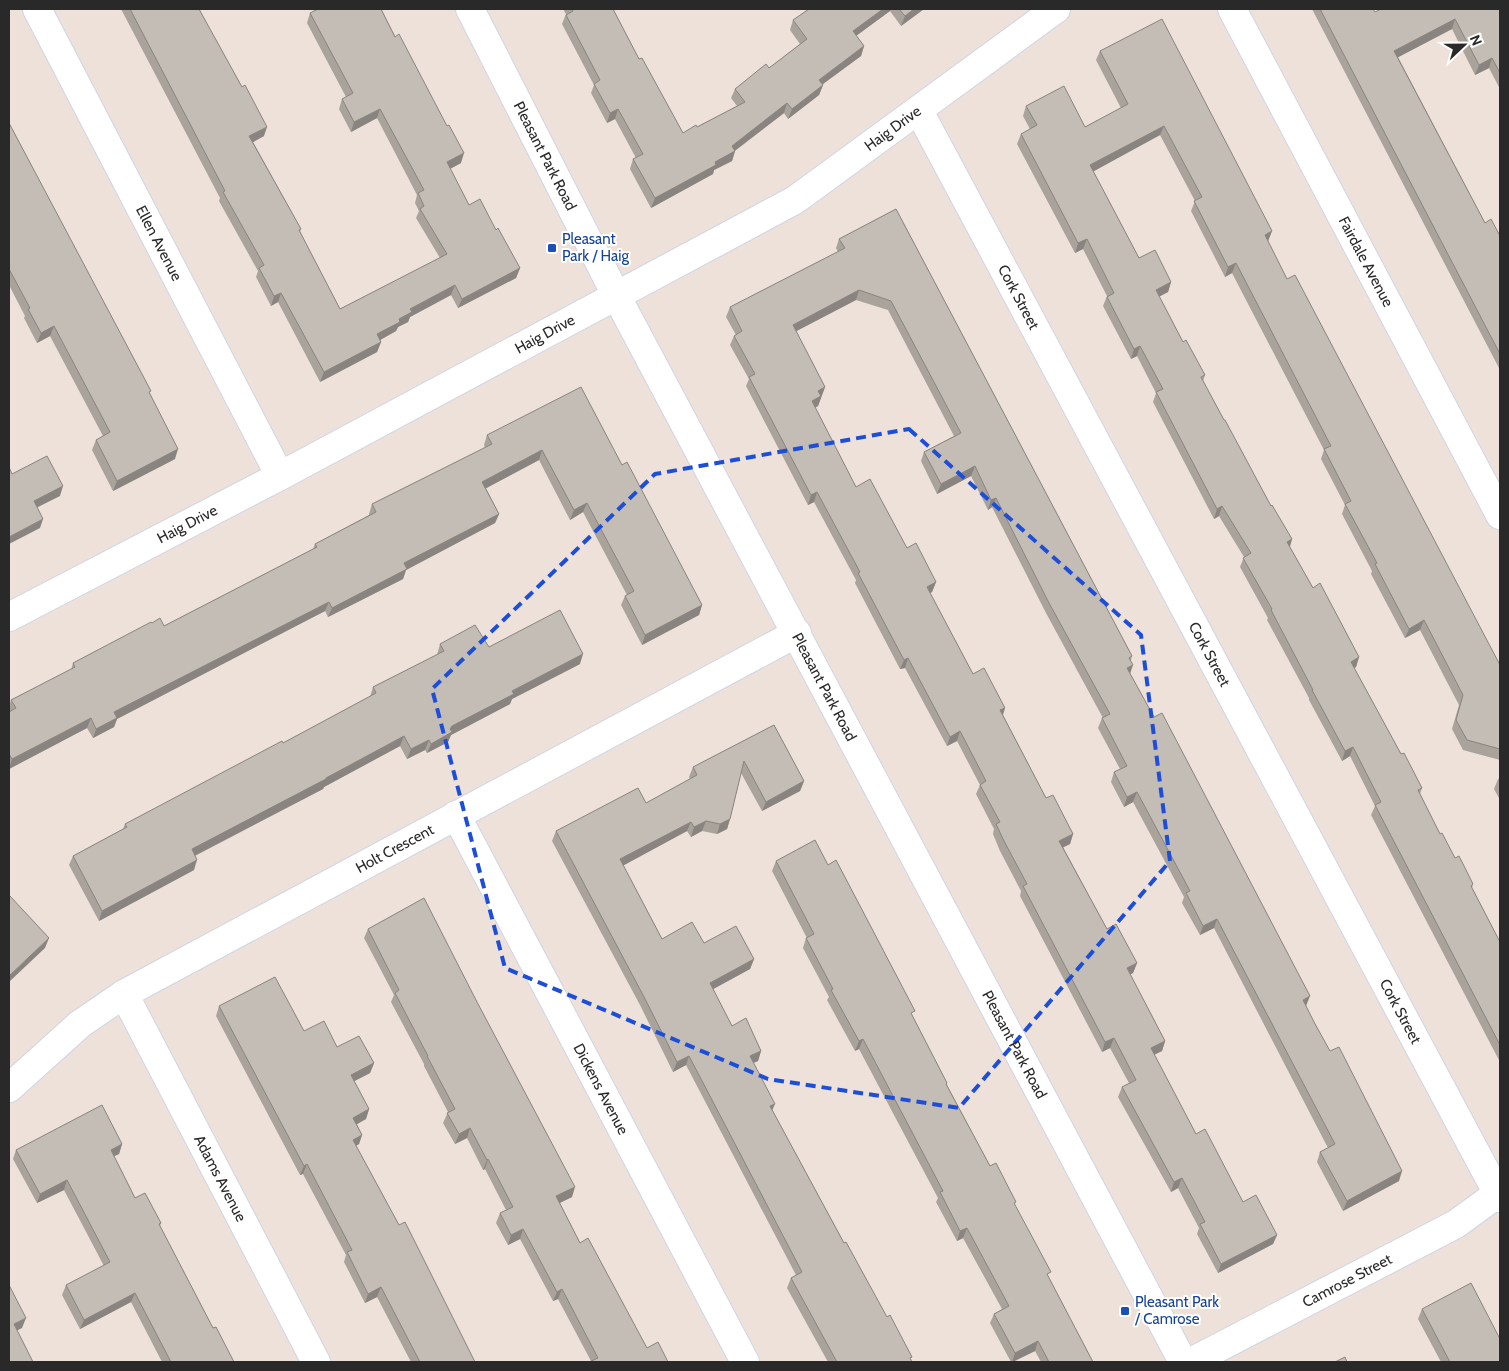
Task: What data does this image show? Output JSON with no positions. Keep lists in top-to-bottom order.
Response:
{
  "streets": {
    "street": [
      "Haig Drive",
      "Pleasant Park Road",
      "Ellen Avenue",
      "Fairdale Avenue",
      "Cork Street",
      "Holt Crescent",
      "Dickens Avenue",
      "Adams Avenue",
      "Camrose Street"
    ]
  },
  "crossings": [
    ["Haig Drive", "Pleasant Park Road"],
    ["Haig Drive", "Ellen Avenue"],
    ["Haig Drive", "Cork Street"],
    ["Pleasant Park Road", "Holt Crescent"],
    ["Cork Street", "Camrose Street"],
    ["Holt Crescent", "Dickens Avenue"],
    ["Holt Crescent", "Adams Avenue"]
  ],
  "places": {
    "transit": ["Pleasant Park / Haig", "Pleasant Park / Camrose"]
  },
  "north": "right"
}
